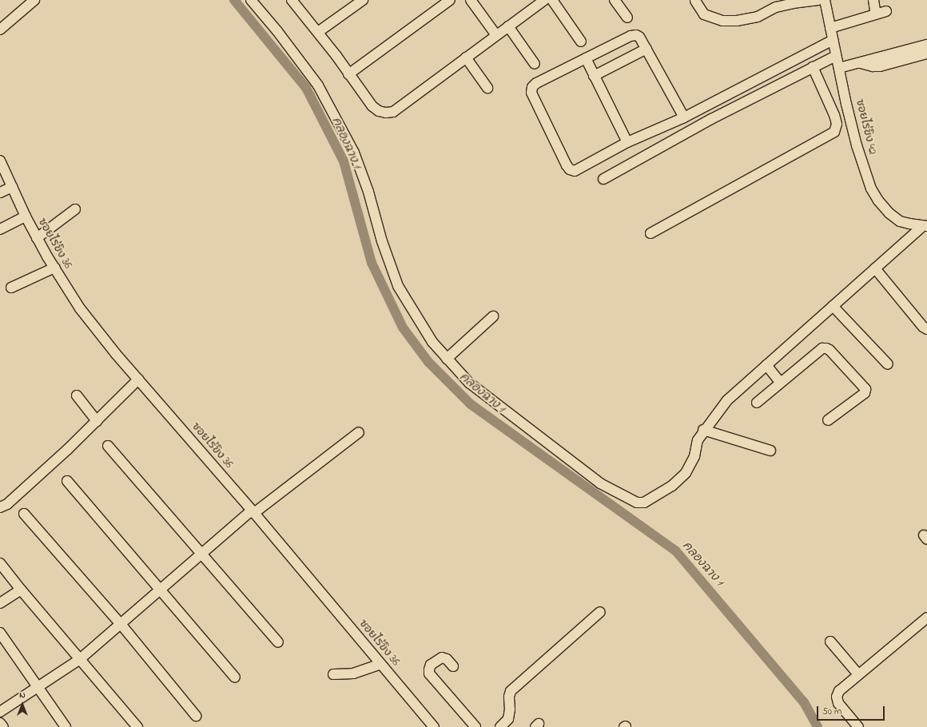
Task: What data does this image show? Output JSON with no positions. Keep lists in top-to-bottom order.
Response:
{
  "streets": {
    "street": ["ซอยไร่ขิง 42", "ซอยไร่ขิง 36"]
  },
  "water": ["คลองฉาง 1"],
  "scale_bar": "50 m",
  "north": "top"
}
